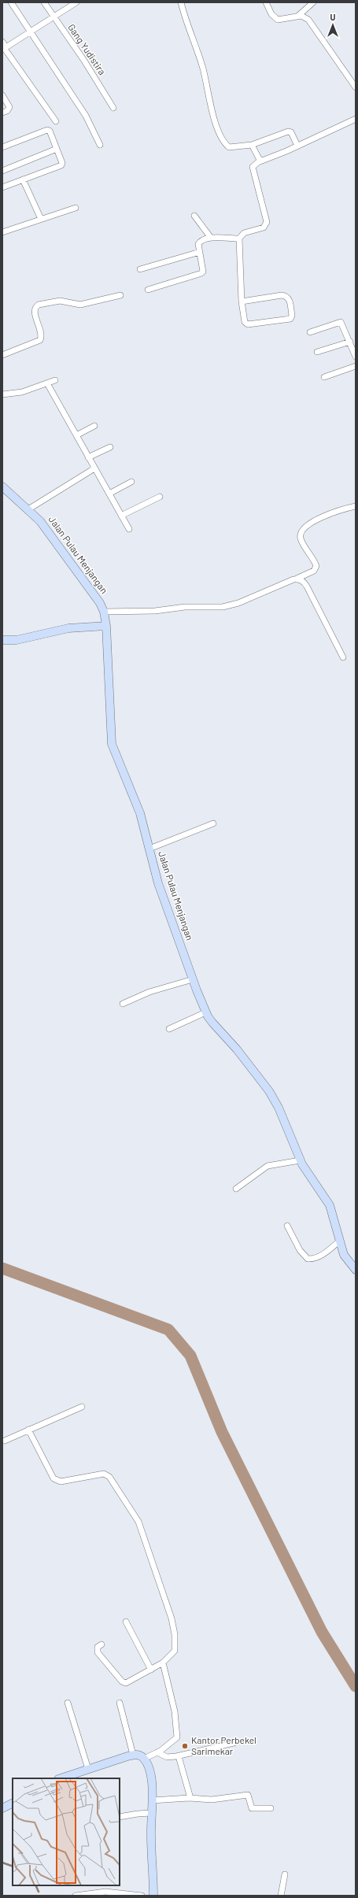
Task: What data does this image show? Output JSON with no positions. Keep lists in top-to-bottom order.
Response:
{
  "streets": {
    "street": ["Gang Yudistira", "Jalan Pulau Menjangan"]
  },
  "places": ["Kantor Perbekel Sarimekar"],
  "north": "top"
}
